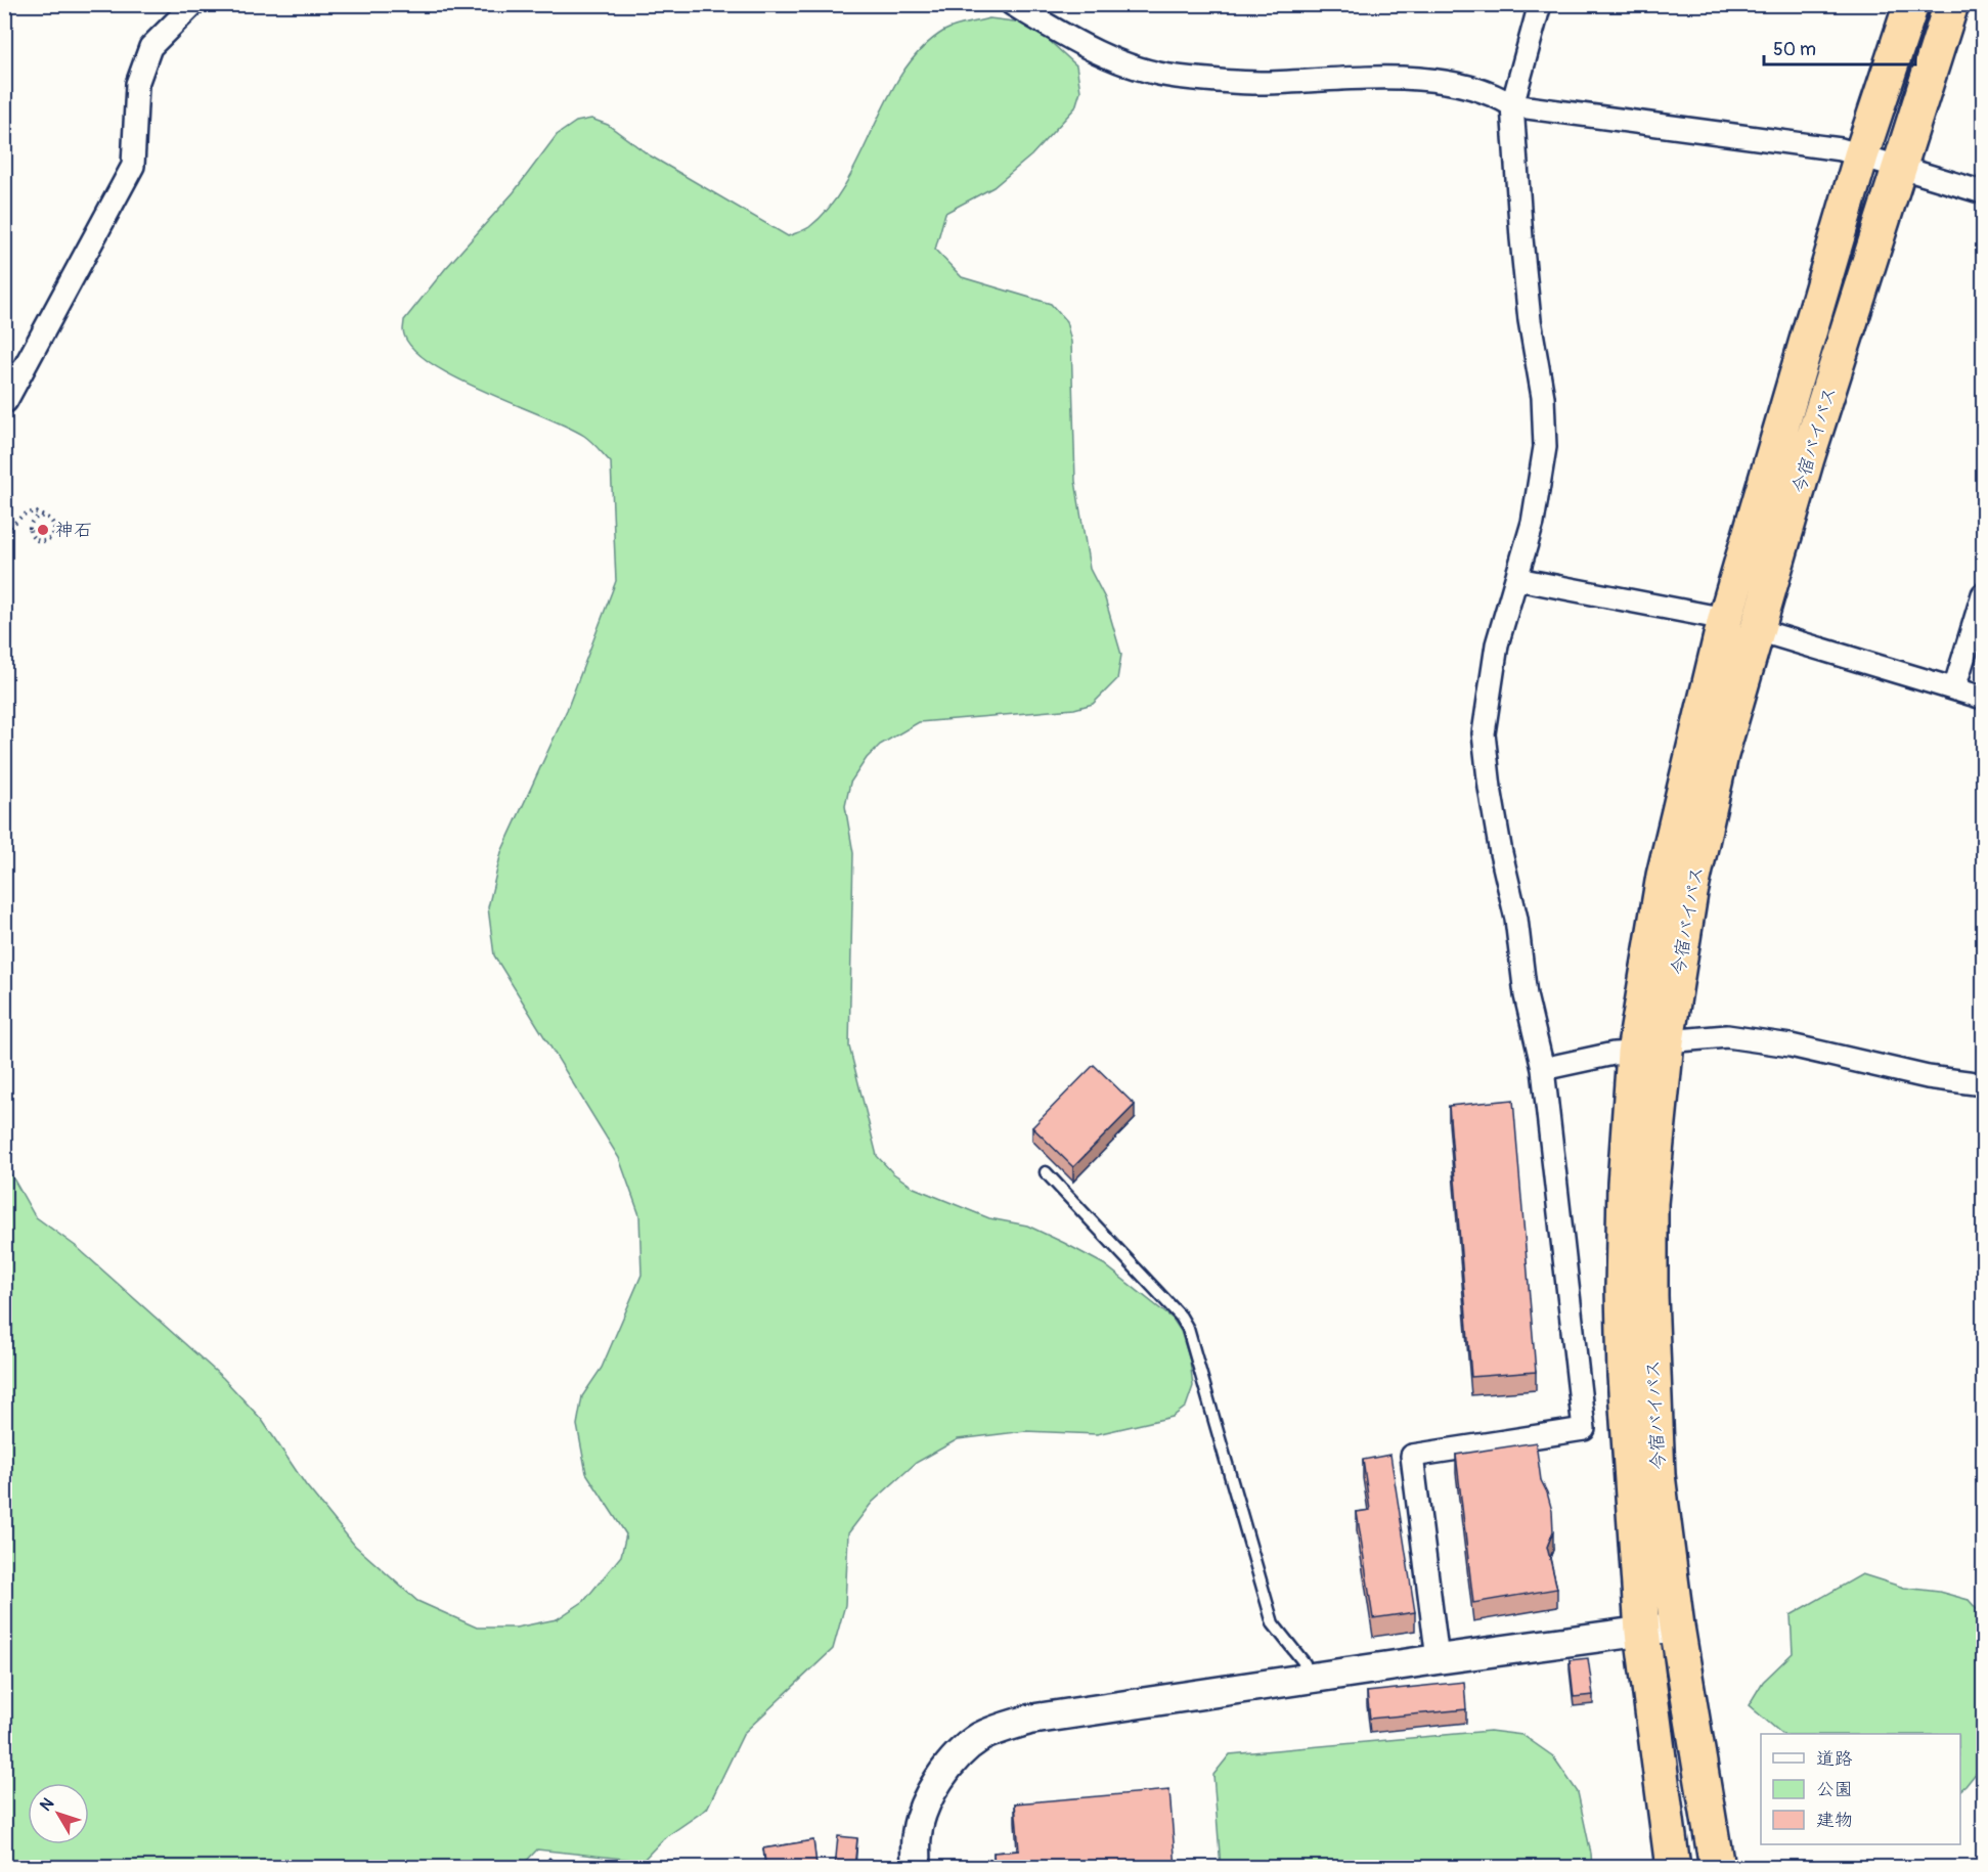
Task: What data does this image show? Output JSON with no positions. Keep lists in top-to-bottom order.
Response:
{
  "streets": {
    "highway": ["今宿バイパス"]
  },
  "places": ["神石"],
  "legend": ["道路", "公園", "建物"],
  "scale_bar": "50 m",
  "north": "top left"
}
